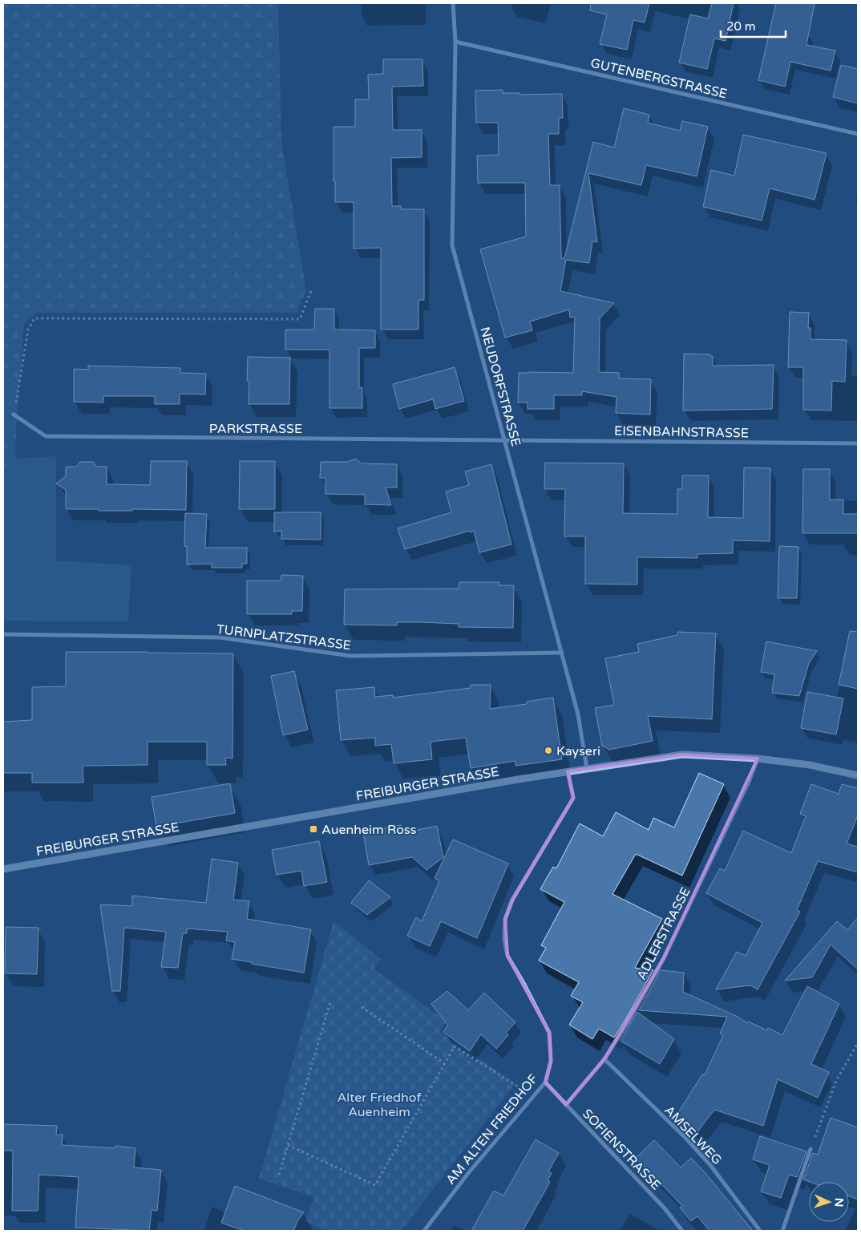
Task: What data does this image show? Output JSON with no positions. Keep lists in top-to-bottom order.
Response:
{
  "streets": {
    "street": [
      "GUTENBERGSTRASSE",
      "NEUDORFSTRASSE",
      "PARKSTRASSE",
      "EISENBAHNSTRASSE",
      "TURNPLATZSTRASSE",
      "FREIBURGER STRASSE",
      "ADLERSTRASSE",
      "AM ALTEN FRIEDHOF",
      "AMSELWEG",
      "SOFIENSTRASSE"
    ]
  },
  "crossings": [
    ["GUTENBERGSTRASSE", "NEUDORFSTRASSE"],
    ["NEUDORFSTRASSE", "PARKSTRASSE"],
    ["NEUDORFSTRASSE", "EISENBAHNSTRASSE"],
    ["NEUDORFSTRASSE", "TURNPLATZSTRASSE"],
    ["NEUDORFSTRASSE", "FREIBURGER STRASSE"],
    ["PARKSTRASSE", "EISENBAHNSTRASSE"],
    ["FREIBURGER STRASSE", "ADLERSTRASSE"],
    ["FREIBURGER STRASSE", "AM ALTEN FRIEDHOF"],
    ["ADLERSTRASSE", "AMSELWEG"],
    ["ADLERSTRASSE", "SOFIENSTRASSE"],
    ["AM ALTEN FRIEDHOF", "SOFIENSTRASSE"]
  ],
  "parks": ["Alter Friedhof Auenheim"],
  "places": {
    "other": ["Kayseri"],
    "transit": ["Auenheim Ross"]
  },
  "scale_bar": "20 m",
  "north": "right"
}
